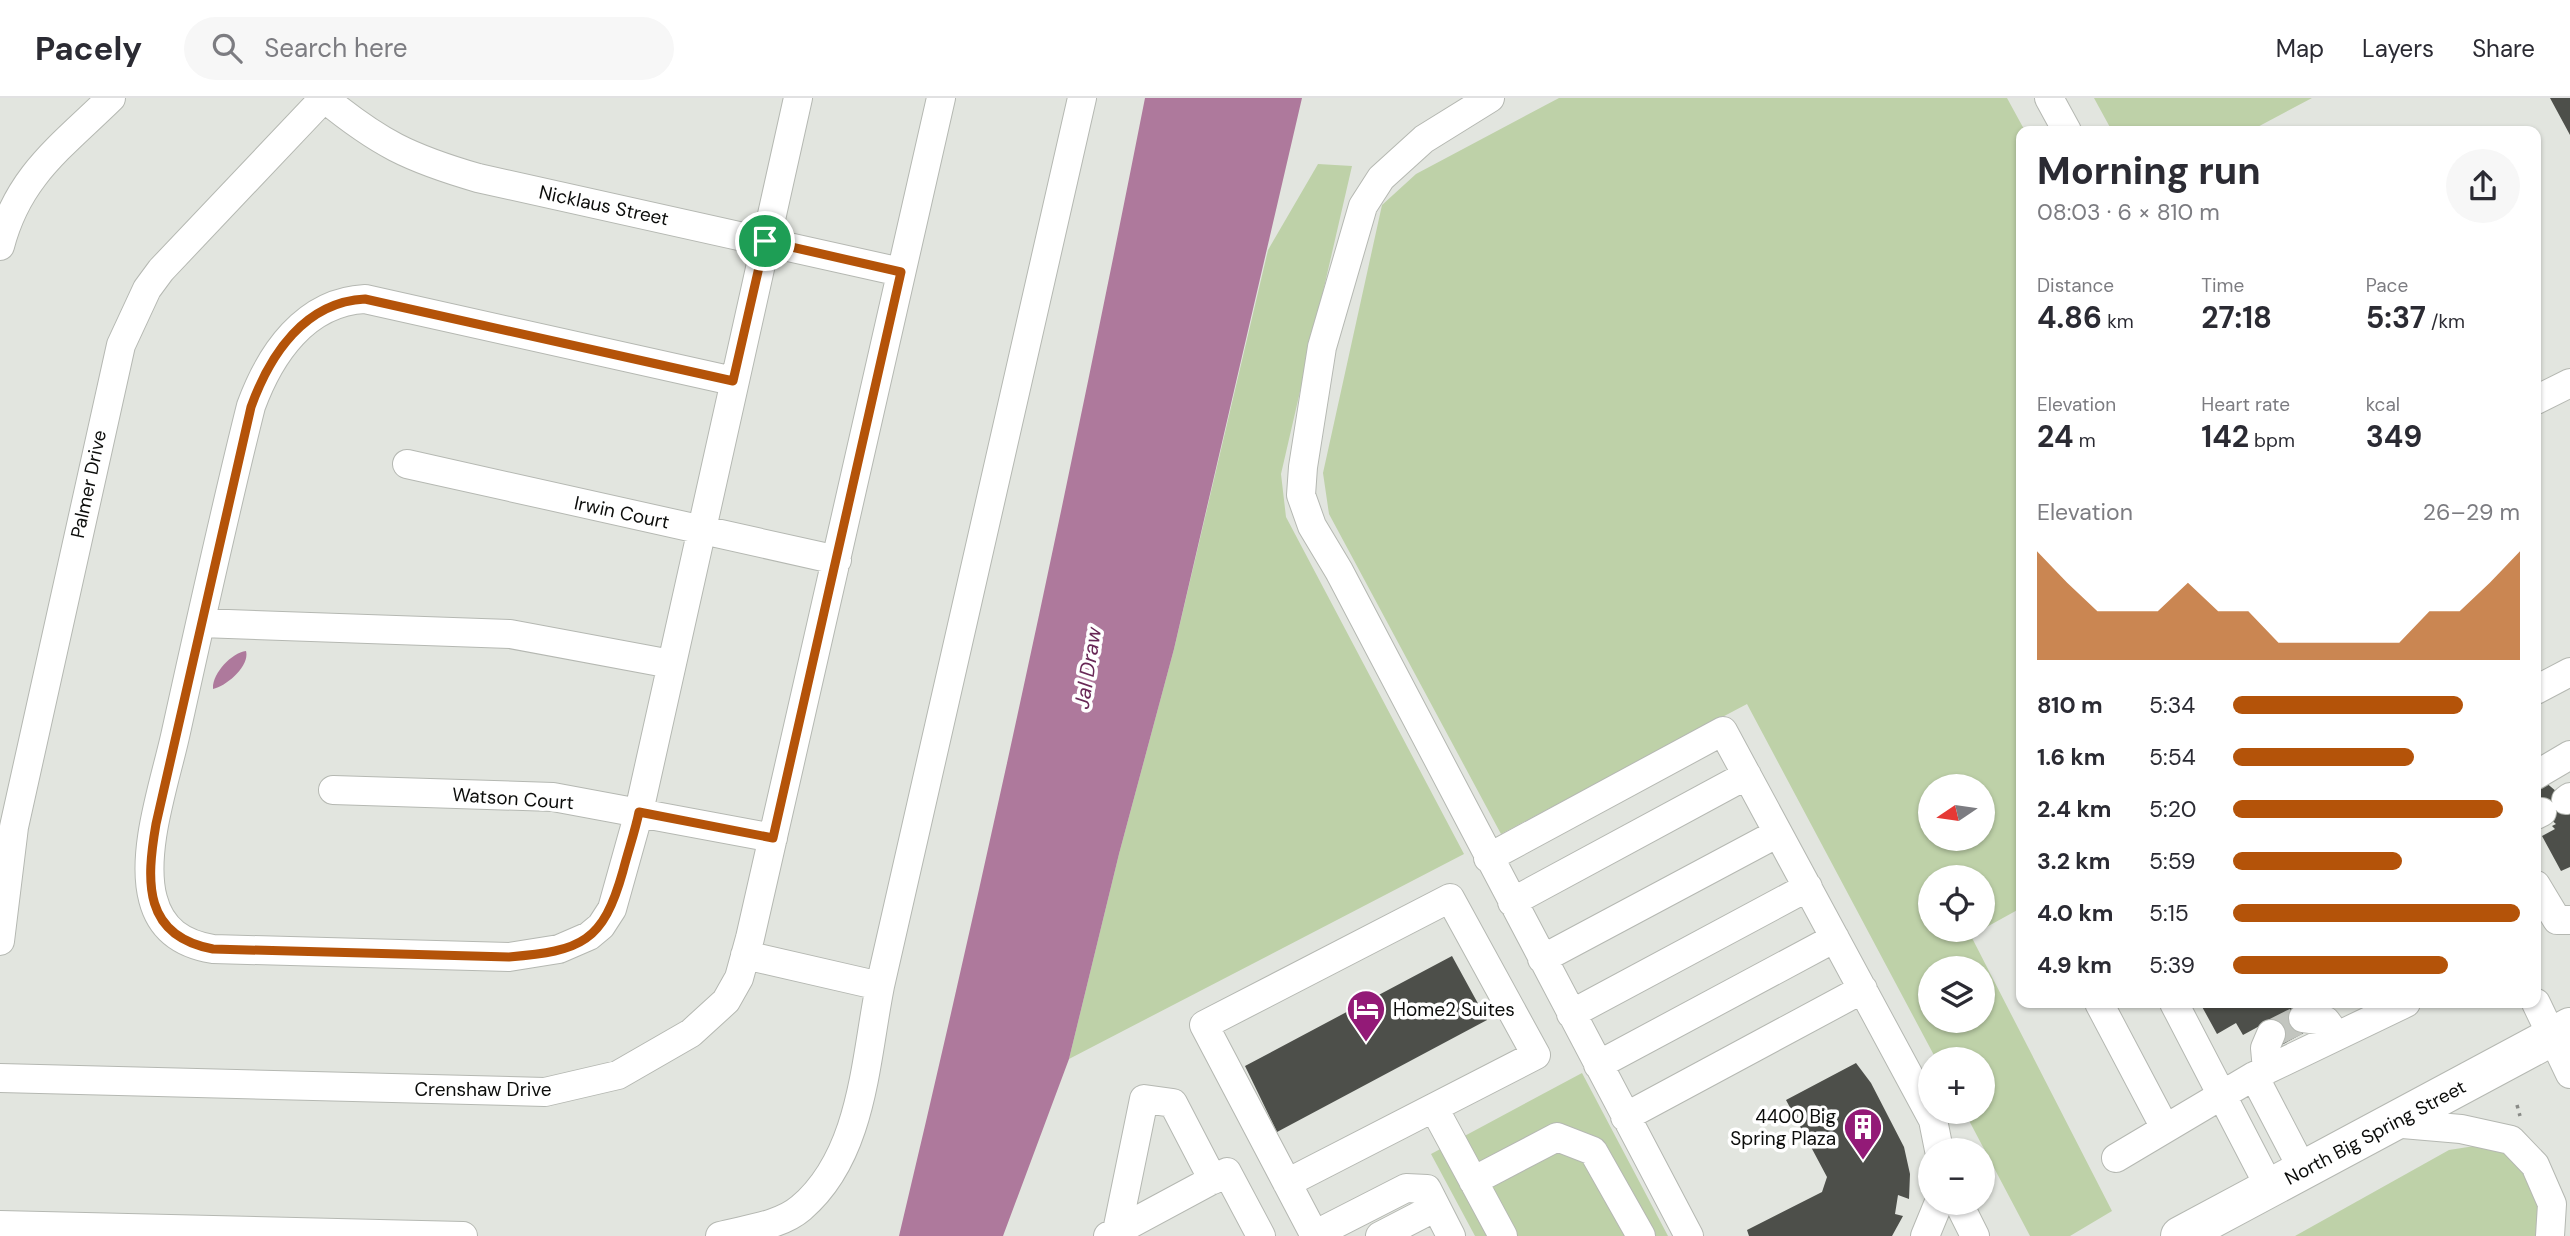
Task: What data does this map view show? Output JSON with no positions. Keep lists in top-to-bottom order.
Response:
{
  "streets": {
    "highway": ["North Big Spring Street"],
    "street": [
      "Nicklaus Street",
      "Palmer Drive",
      "Irwin Court",
      "Watson Court",
      "Crenshaw Drive"
    ]
  },
  "crossings": [
    ["Nicklaus Street", "Palmer Drive"],
    ["Nicklaus Street", "Crenshaw Drive"],
    ["Irwin Court", "Crenshaw Drive"],
    ["Watson Court", "Crenshaw Drive"]
  ],
  "water": ["Jal Draw"],
  "places": {
    "hotel": ["Home2 Suites"],
    "building": ["4400 Big Spring Plaza"]
  },
  "north": "left",
  "page": {
    "header": "Pacely",
    "search": "Search here",
    "nav": ["Map", "Layers", "Share"],
    "heading": ["Morning run", "08:03 · 6 × 810 m"],
    "stats": [
      ["Distance", "4.86 km"],
      ["Time", "27:18"],
      ["Pace", "5:37 /km"],
      ["Elevation", "24 m"],
      ["Heart rate", "142 bpm"],
      ["kcal", "349"]
    ],
    "chart": ["Elevation", "26–29 m"],
    "list": [
      {
        "name": "810 m",
        "note": "5:34"
      },
      {
        "name": "1.6 km",
        "note": "5:54"
      },
      {
        "name": "2.4 km",
        "note": "5:20"
      },
      {
        "name": "3.2 km",
        "note": "5:59"
      },
      {
        "name": "4.0 km",
        "note": "5:15"
      },
      {
        "name": "4.9 km",
        "note": "5:39"
      }
    ],
    "map_buttons": ["+", "−"]
  }
}
